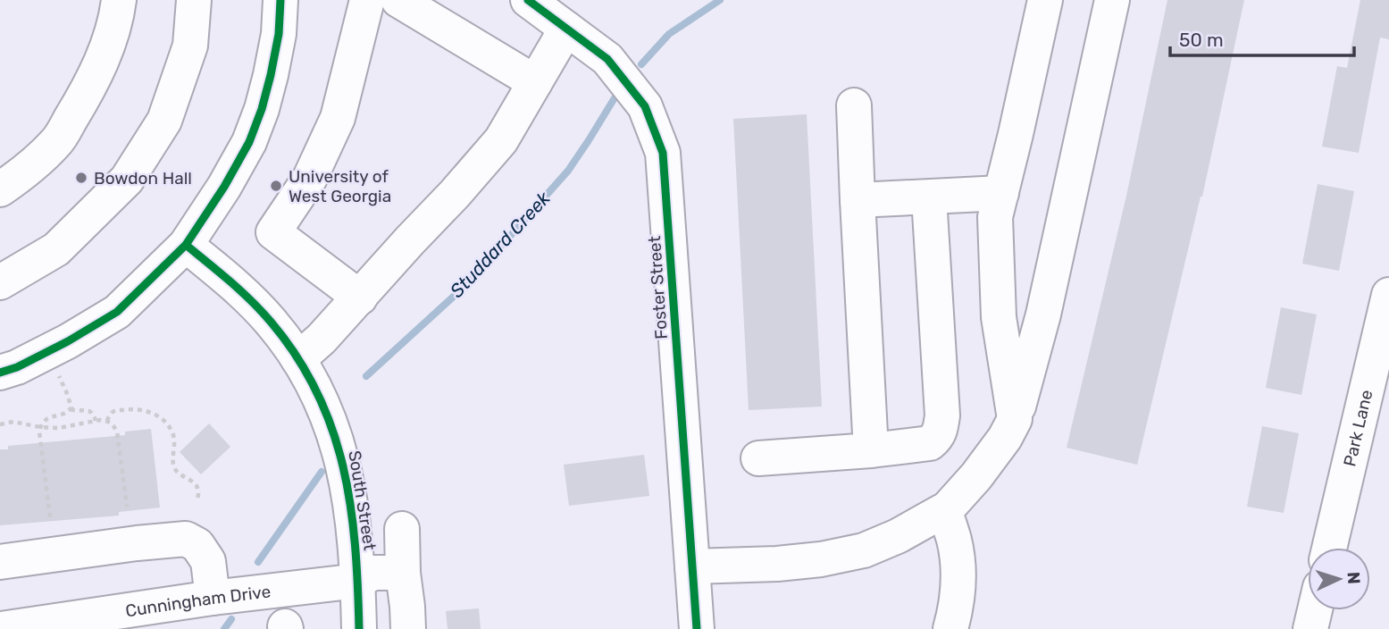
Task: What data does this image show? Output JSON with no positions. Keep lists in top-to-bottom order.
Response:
{
  "streets": {
    "street": [
      "Foster Street",
      "Park Lane",
      "South Street",
      "Cunningham Drive"
    ]
  },
  "crossings": [
    ["South Street", "Cunningham Drive"]
  ],
  "water": ["Studdard Creek"],
  "places": ["Bowdon Hall", "University of West Georgia"],
  "scale_bar": "50 m",
  "north": "right"
}
